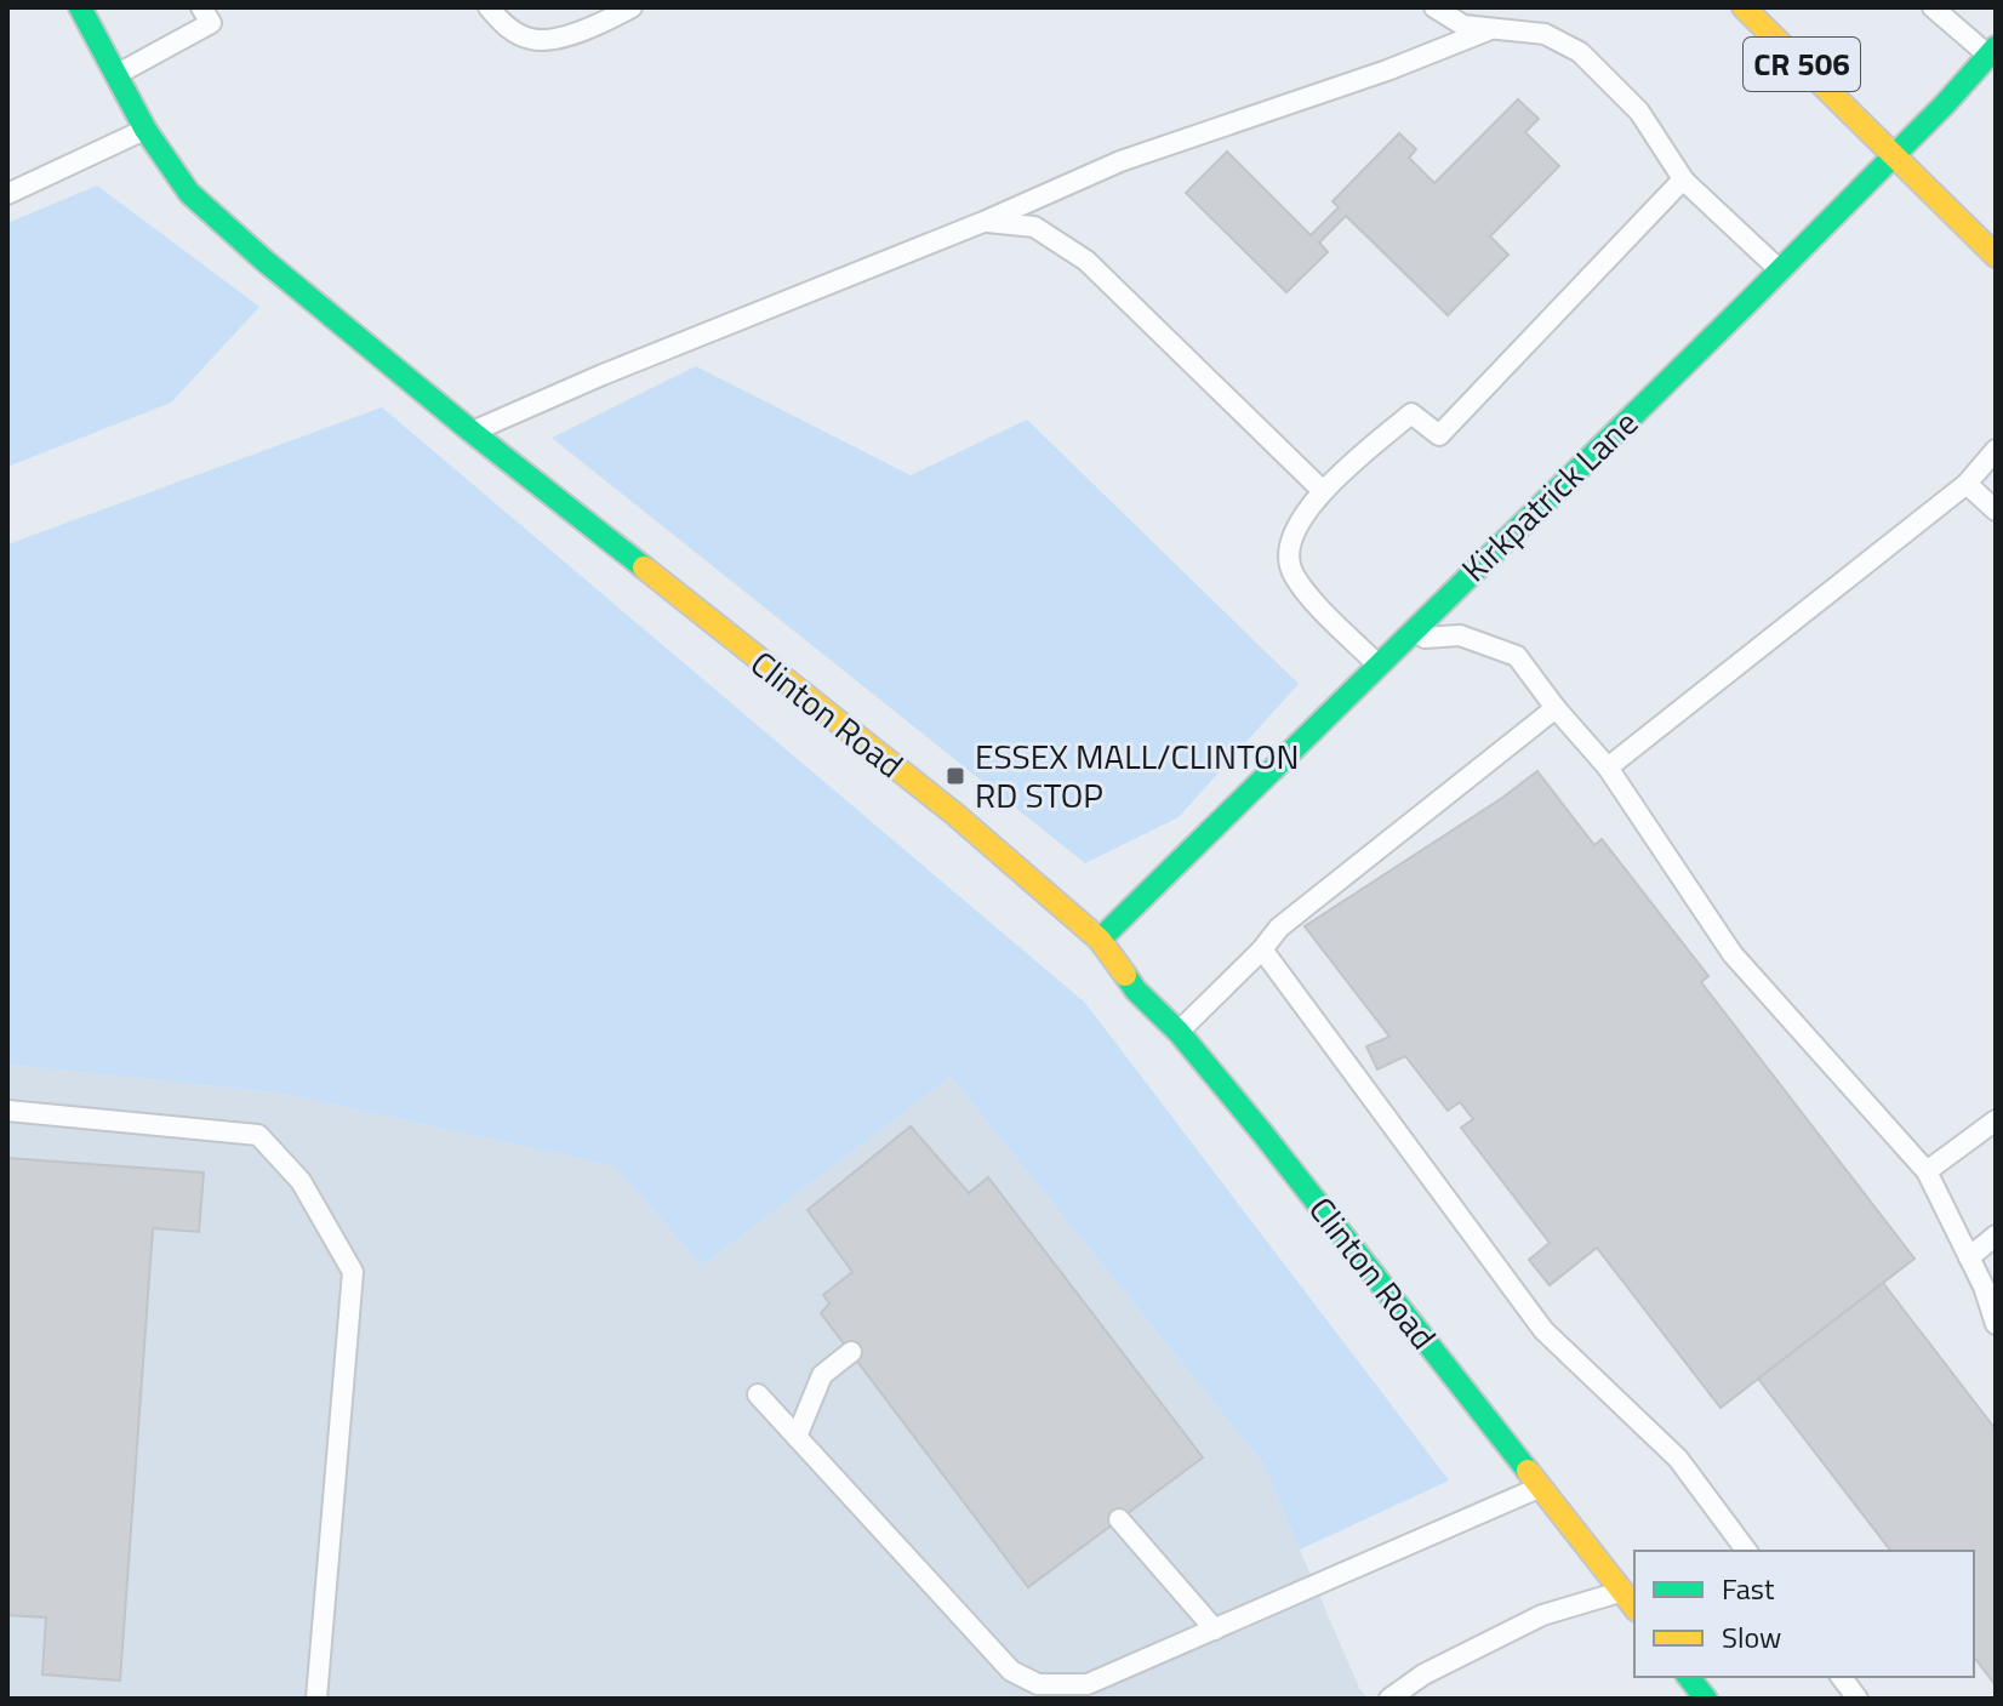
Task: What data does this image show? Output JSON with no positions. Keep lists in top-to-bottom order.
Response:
{
  "streets": {
    "street": ["CR 506", "Kirkpatrick Lane", "Clinton Road"]
  },
  "crossings": [
    ["CR 506", "Kirkpatrick Lane"],
    ["Kirkpatrick Lane", "Clinton Road"]
  ],
  "places": {
    "transit": ["ESSEX MALL/CLINTON RD STOP"]
  },
  "legend": ["Fast", "Slow"]
}
